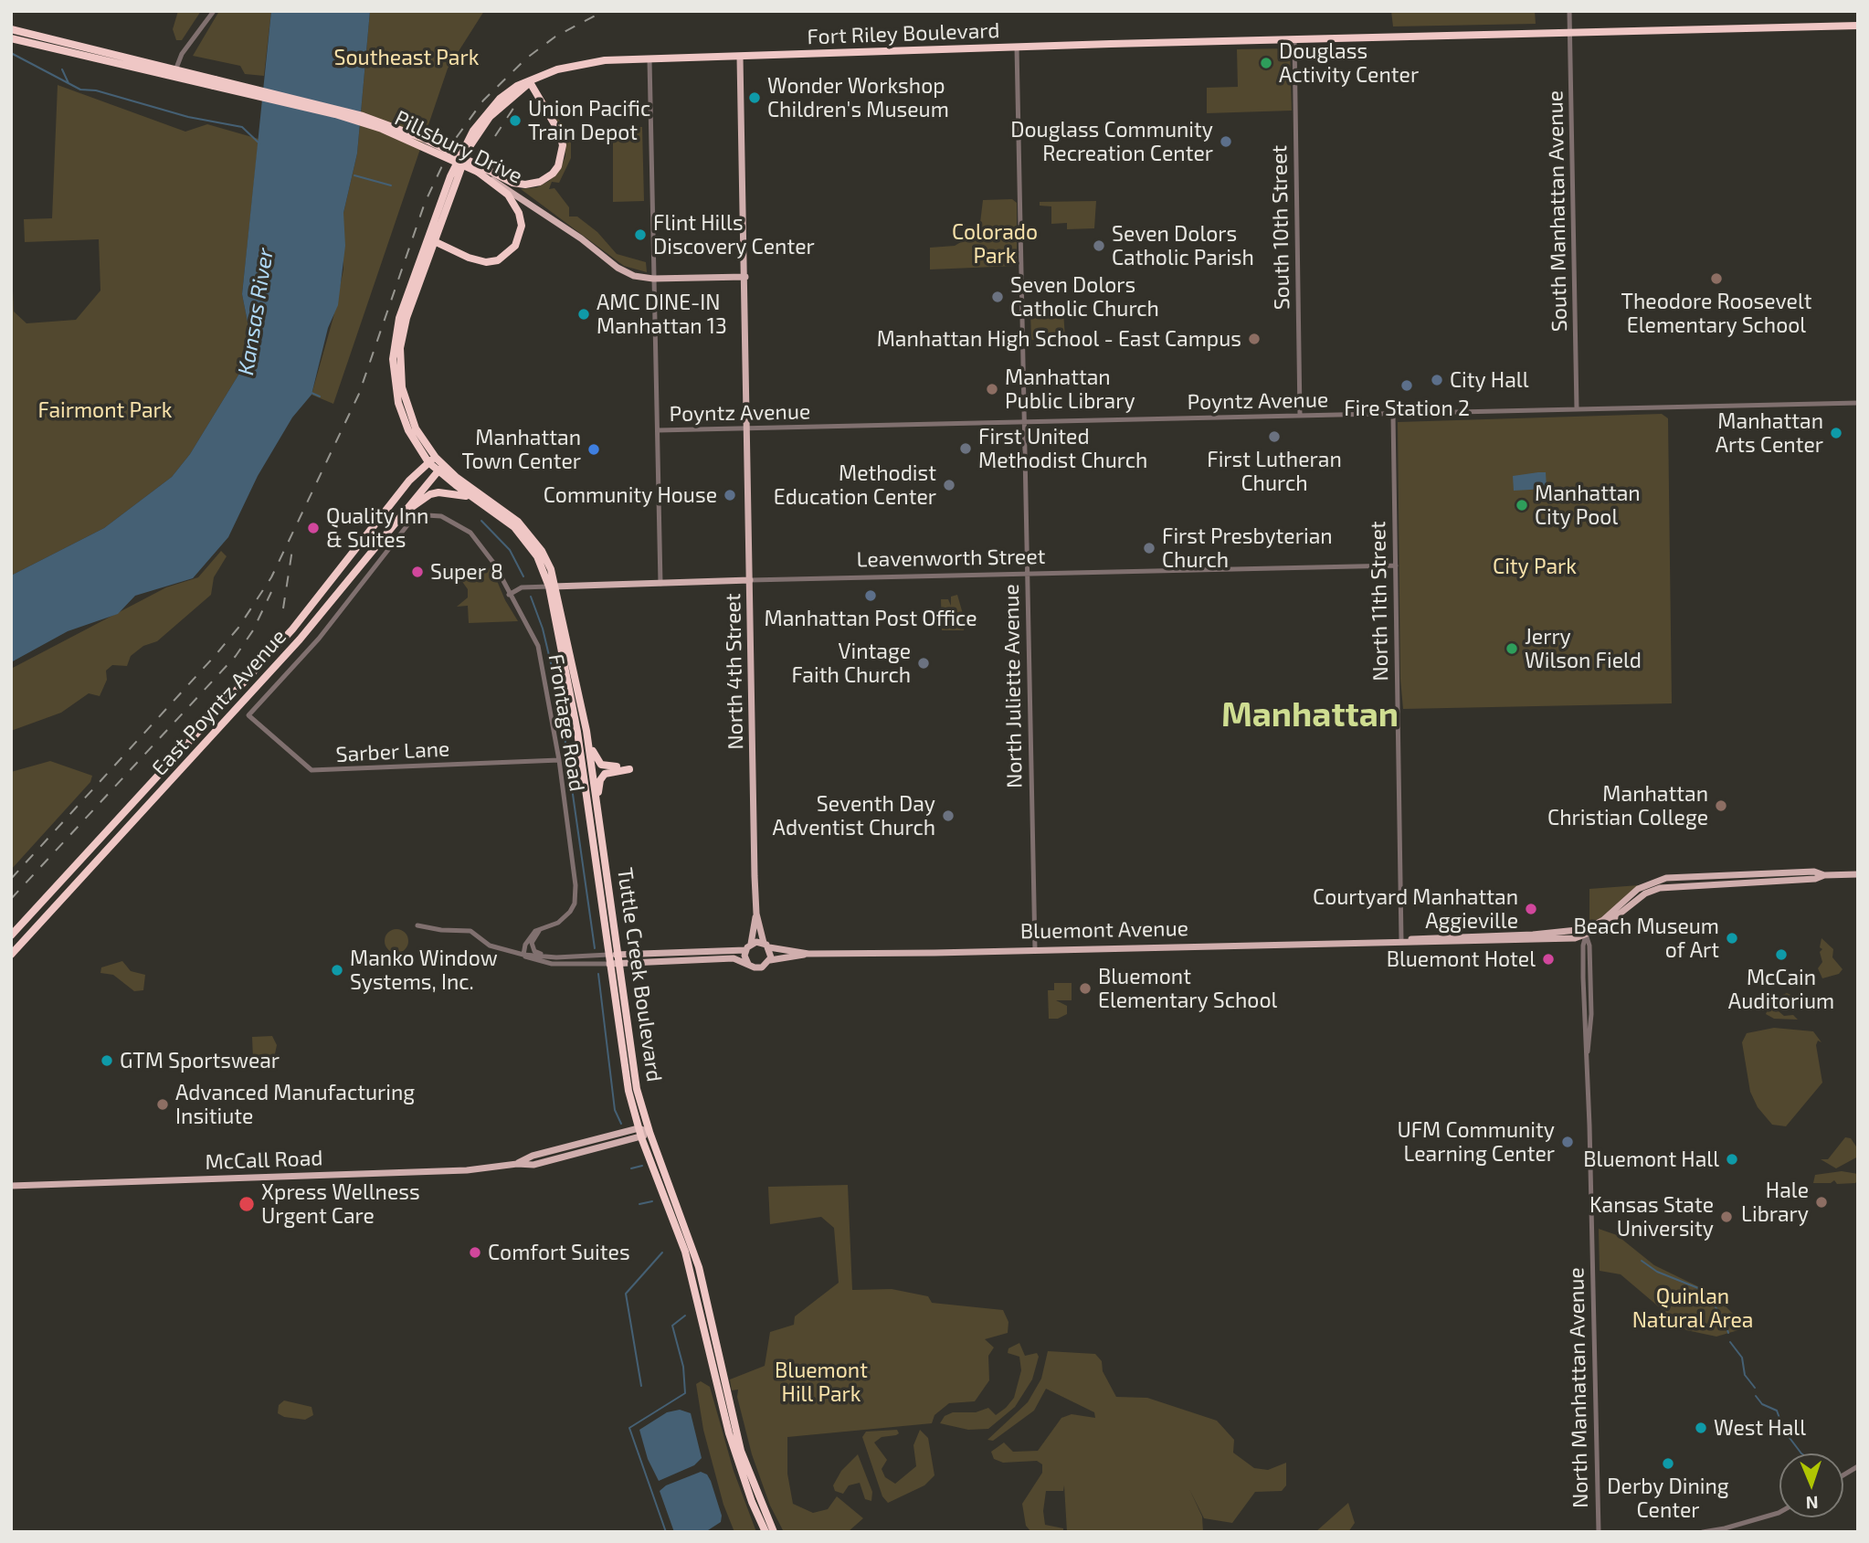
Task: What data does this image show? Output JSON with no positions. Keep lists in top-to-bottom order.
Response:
{
  "streets": {
    "highway": [
      "Fort Riley Boulevard",
      "Pillsbury Drive",
      "East Poyntz Avenue",
      "Tuttle Creek Boulevard"
    ],
    "main road": [
      "Leavenworth Street",
      "North 4th Street",
      "Bluemont Avenue",
      "McCall Road"
    ],
    "street": [
      "South Manhattan Avenue",
      "South 10th Street",
      "Poyntz Avenue",
      "North 11th Street",
      "North Juliette Avenue",
      "Frontage Road",
      "Sarber Lane",
      "North Manhattan Avenue"
    ]
  },
  "crossings": [
    ["Fort Riley Boulevard", "South Manhattan Avenue"],
    ["Fort Riley Boulevard", "South 10th Street"],
    ["Fort Riley Boulevard", "North 4th Street"],
    ["Fort Riley Boulevard", "North Juliette Avenue"],
    ["Fort Riley Boulevard", "East Poyntz Avenue"],
    ["Fort Riley Boulevard", "Tuttle Creek Boulevard"],
    ["Pillsbury Drive", "North 4th Street"],
    ["South Manhattan Avenue", "Poyntz Avenue"],
    ["South 10th Street", "Poyntz Avenue"],
    ["Poyntz Avenue", "North 11th Street"],
    ["Poyntz Avenue", "North 4th Street"],
    ["Poyntz Avenue", "North Juliette Avenue"],
    ["Leavenworth Street", "North 11th Street"],
    ["Leavenworth Street", "North 4th Street"],
    ["Leavenworth Street", "North Juliette Avenue"],
    ["Leavenworth Street", "Frontage Road"],
    ["Leavenworth Street", "Tuttle Creek Boulevard"],
    ["North 11th Street", "Bluemont Avenue"],
    ["North 4th Street", "Bluemont Avenue"],
    ["North Juliette Avenue", "Bluemont Avenue"],
    ["East Poyntz Avenue", "Tuttle Creek Boulevard"],
    ["Frontage Road", "Sarber Lane"],
    ["Bluemont Avenue", "North Manhattan Avenue"],
    ["Tuttle Creek Boulevard", "McCall Road"]
  ],
  "districts": ["Manhattan"],
  "water": ["Kansas River"],
  "parks": [
    "Southeast Park",
    "Colorado Park",
    "Fairmont Park",
    "City Park",
    "Quinlan Natural Area",
    "Bluemont Hill Park"
  ],
  "places": [
    "Douglass Activity Center",
    "Wonder Workshop Children's Museum",
    "Union Pacific Train Depot",
    "Douglass Community Recreation Center",
    "Flint Hills Discovery Center",
    "Seven Dolors Catholic Parish",
    "Theodore Roosevelt Elementary School",
    "Seven Dolors Catholic Church",
    "AMC DINE-IN Manhattan 13",
    "Manhattan High School - East Campus",
    "City Hall",
    "Fire Station 2",
    "Manhattan Public Library",
    "Manhattan Arts Center",
    "First Lutheran Church",
    "First United Methodist Church",
    "Manhattan Town Center",
    "Methodist Education Center",
    "Community House",
    "Manhattan City Pool",
    "Quality Inn & Suites",
    "First Presbyterian Church",
    "Super 8",
    "Manhattan Post Office",
    "Jerry Wilson Field",
    "Vintage Faith Church",
    "Manhattan Christian College",
    "Seventh Day Adventist Church",
    "Courtyard Manhattan Aggieville",
    "Beach Museum of Art",
    "McCain Auditorium",
    "Bluemont Hotel",
    "Manko Window Systems, Inc.",
    "Bluemont Elementary School",
    "GTM Sportswear",
    "Advanced Manufacturing Insitiute",
    "UFM Community Learning Center",
    "Bluemont Hall",
    "Hale Library",
    "Xpress Wellness Urgent Care",
    "Kansas State University",
    "Comfort Suites",
    "West Hall",
    "Derby Dining Center"
  ],
  "north": "bottom"
}
